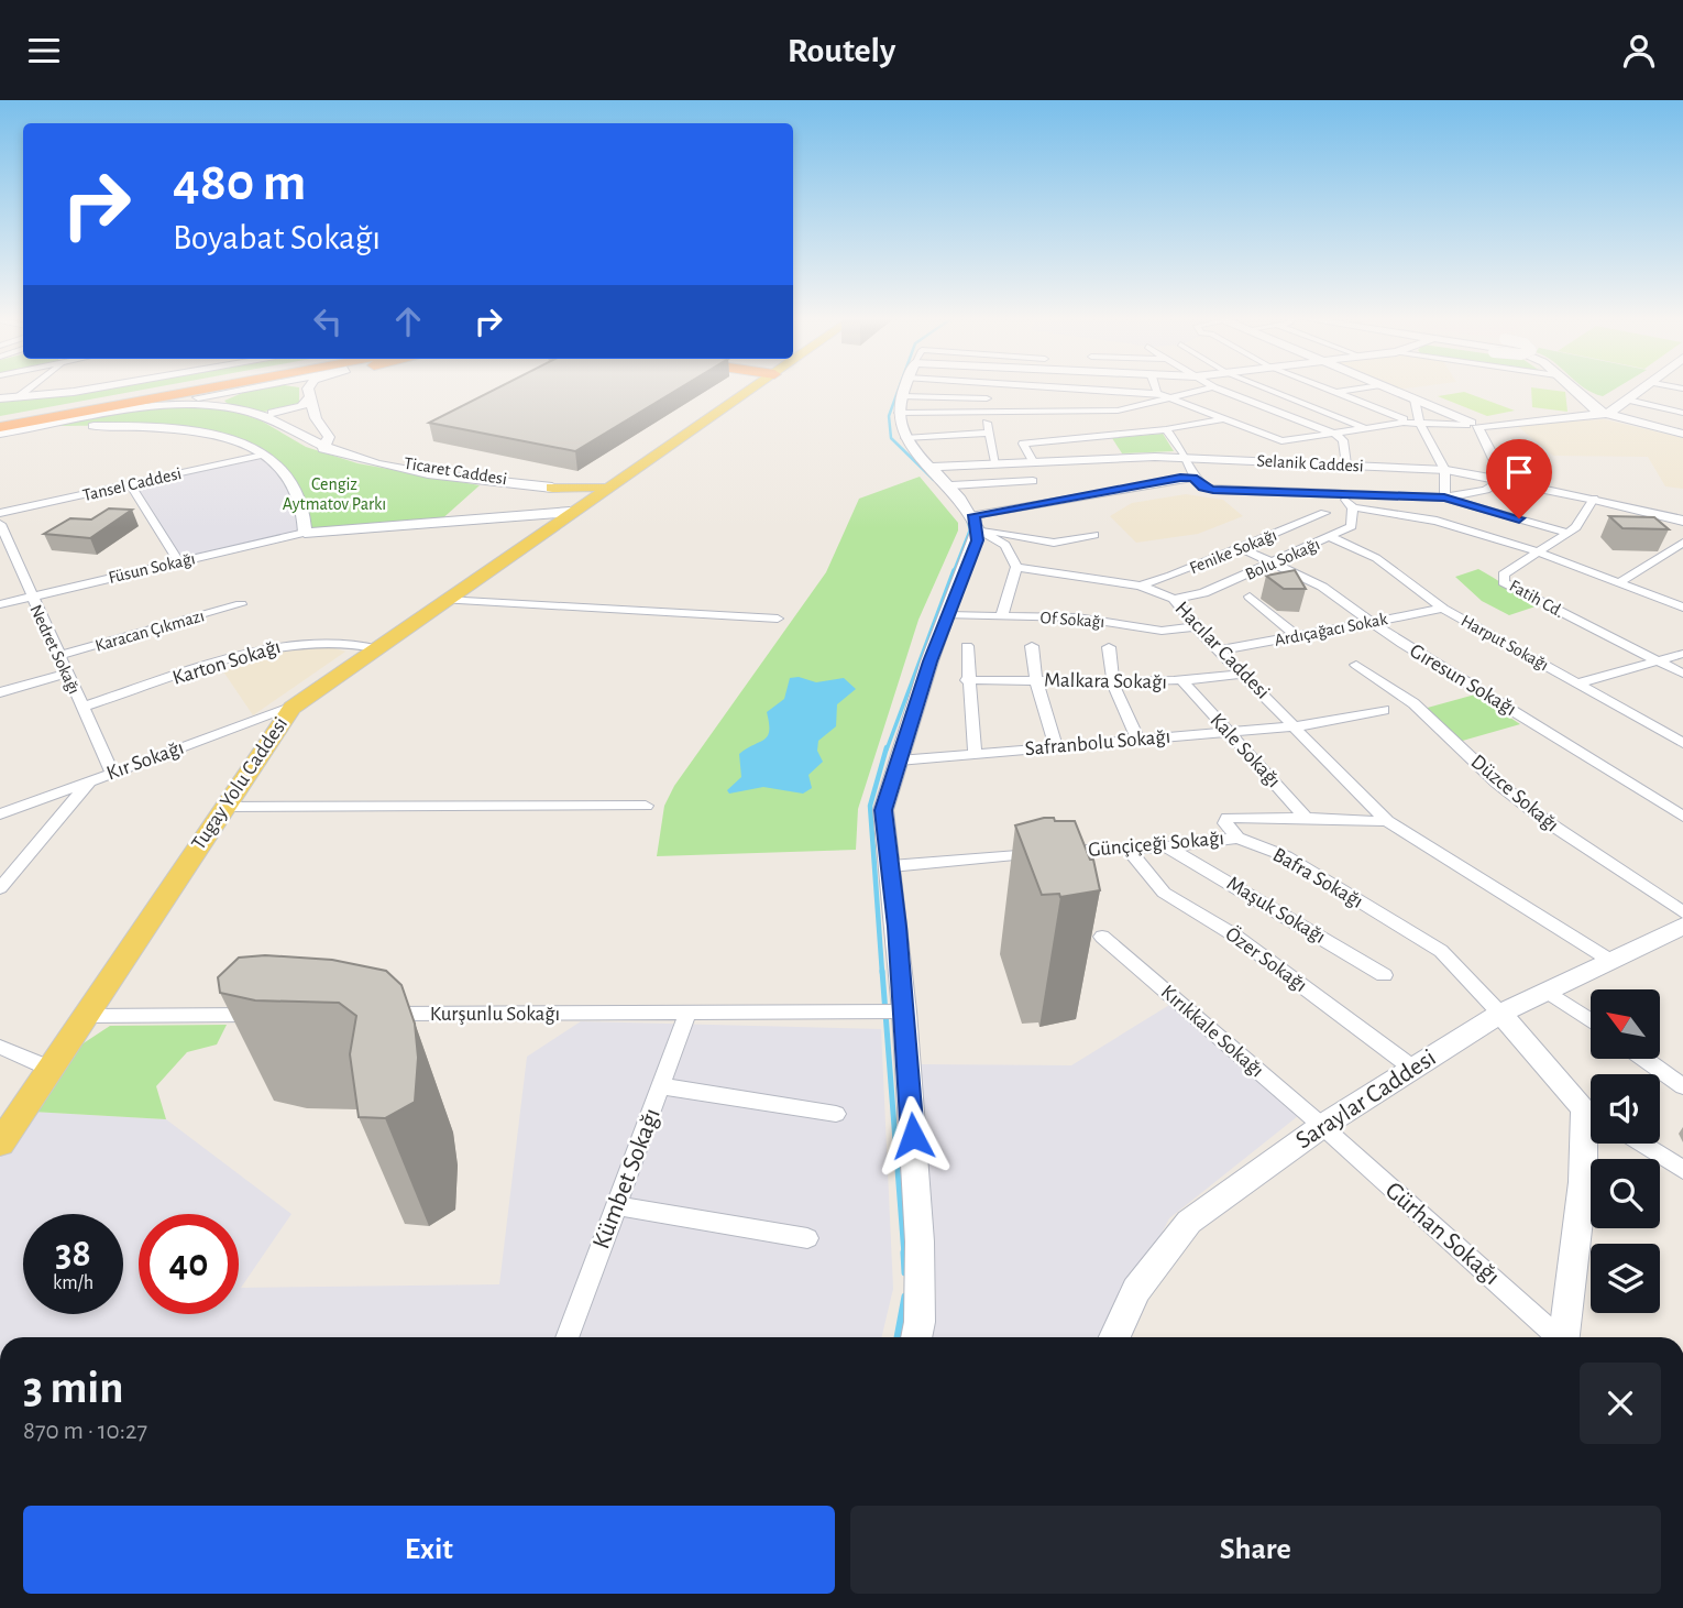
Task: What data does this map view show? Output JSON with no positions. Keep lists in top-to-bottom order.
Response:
{
  "streets": {
    "main road": ["Tugay Yolu Caddesi"],
    "street": [
      "Selanik Caddesi",
      "Ticaret Caddesi",
      "Tansel Caddesi",
      "Fenike Sokağı",
      "Bolu Sokağı",
      "Füsun Sokağı",
      "Fatih Cd.",
      "Of Sokağı",
      "Ardıçağacı Sokak",
      "Karacan Çıkmazı",
      "Harput Sokağı",
      "Nedret Sokağı",
      "Hacılar Caddesi",
      "Karton Sokağı",
      "Gıresun Sokağı",
      "Malkara Sokağı",
      "Safranbolu Sokağı",
      "Kale Sokağı",
      "Kır Sokağı",
      "Düzce Sokağı",
      "Günçiçeği Sokağı",
      "Bafra Sokağı",
      "Maşuk Sokağı",
      "Özer Sokağı",
      "Kurşunlu Sokağı",
      "Kırıkkale Sokağı",
      "Saraylar Caddesi",
      "Kümbet Sokağı",
      "Gürhan Sokağı"
    ]
  },
  "crossings": [
    ["Selanik Caddesi", "Fatih Cd."],
    ["Ticaret Caddesi", "Tugay Yolu Caddesi"],
    ["Fenike Sokağı", "Hacılar Caddesi"],
    ["Fenike Sokağı", "Gıresun Sokağı"],
    ["Bolu Sokağı", "Harput Sokağı"],
    ["Bolu Sokağı", "Hacılar Caddesi"],
    ["Bolu Sokağı", "Gıresun Sokağı"],
    ["Füsun Sokağı", "Nedret Sokağı"],
    ["Füsun Sokağı", "Tugay Yolu Caddesi"],
    ["Of Sokağı", "Hacılar Caddesi"],
    ["Ardıçağacı Sokak", "Harput Sokağı"],
    ["Ardıçağacı Sokak", "Hacılar Caddesi"],
    ["Ardıçağacı Sokak", "Gıresun Sokağı"],
    ["Karacan Çıkmazı", "Nedret Sokağı"],
    ["Nedret Sokağı", "Karton Sokağı"],
    ["Nedret Sokağı", "Kır Sokağı"],
    ["Hacılar Caddesi", "Malkara Sokağı"],
    ["Hacılar Caddesi", "Safranbolu Sokağı"],
    ["Hacılar Caddesi", "Bafra Sokağı"],
    ["Hacılar Caddesi", "Saraylar Caddesi"],
    ["Karton Sokağı", "Tugay Yolu Caddesi"],
    ["Malkara Sokağı", "Kale Sokağı"],
    ["Safranbolu Sokağı", "Kale Sokağı"],
    ["Kale Sokağı", "Bafra Sokağı"],
    ["Kır Sokağı", "Tugay Yolu Caddesi"],
    ["Düzce Sokağı", "Saraylar Caddesi"],
    ["Günçiçeği Sokağı", "Bafra Sokağı"],
    ["Günçiçeği Sokağı", "Maşuk Sokağı"],
    ["Günçiçeği Sokağı", "Özer Sokağı"],
    ["Bafra Sokağı", "Saraylar Caddesi"],
    ["Özer Sokağı", "Saraylar Caddesi"],
    ["Kurşunlu Sokağı", "Kümbet Sokağı"],
    ["Kırıkkale Sokağı", "Saraylar Caddesi"],
    ["Kırıkkale Sokağı", "Gürhan Sokağı"],
    ["Saraylar Caddesi", "Gürhan Sokağı"]
  ],
  "parks": ["Cengiz Aytmatov Parkı"],
  "north": "top left",
  "page": {
    "header": "Routely",
    "turn": ["480 m", "Boyabat Sokağı"],
    "speed": "38 km/h",
    "limit": "40",
    "heading": ["3 min", "870 m · 10:27"],
    "buttons": ["Exit", "Share"]
  }
}
